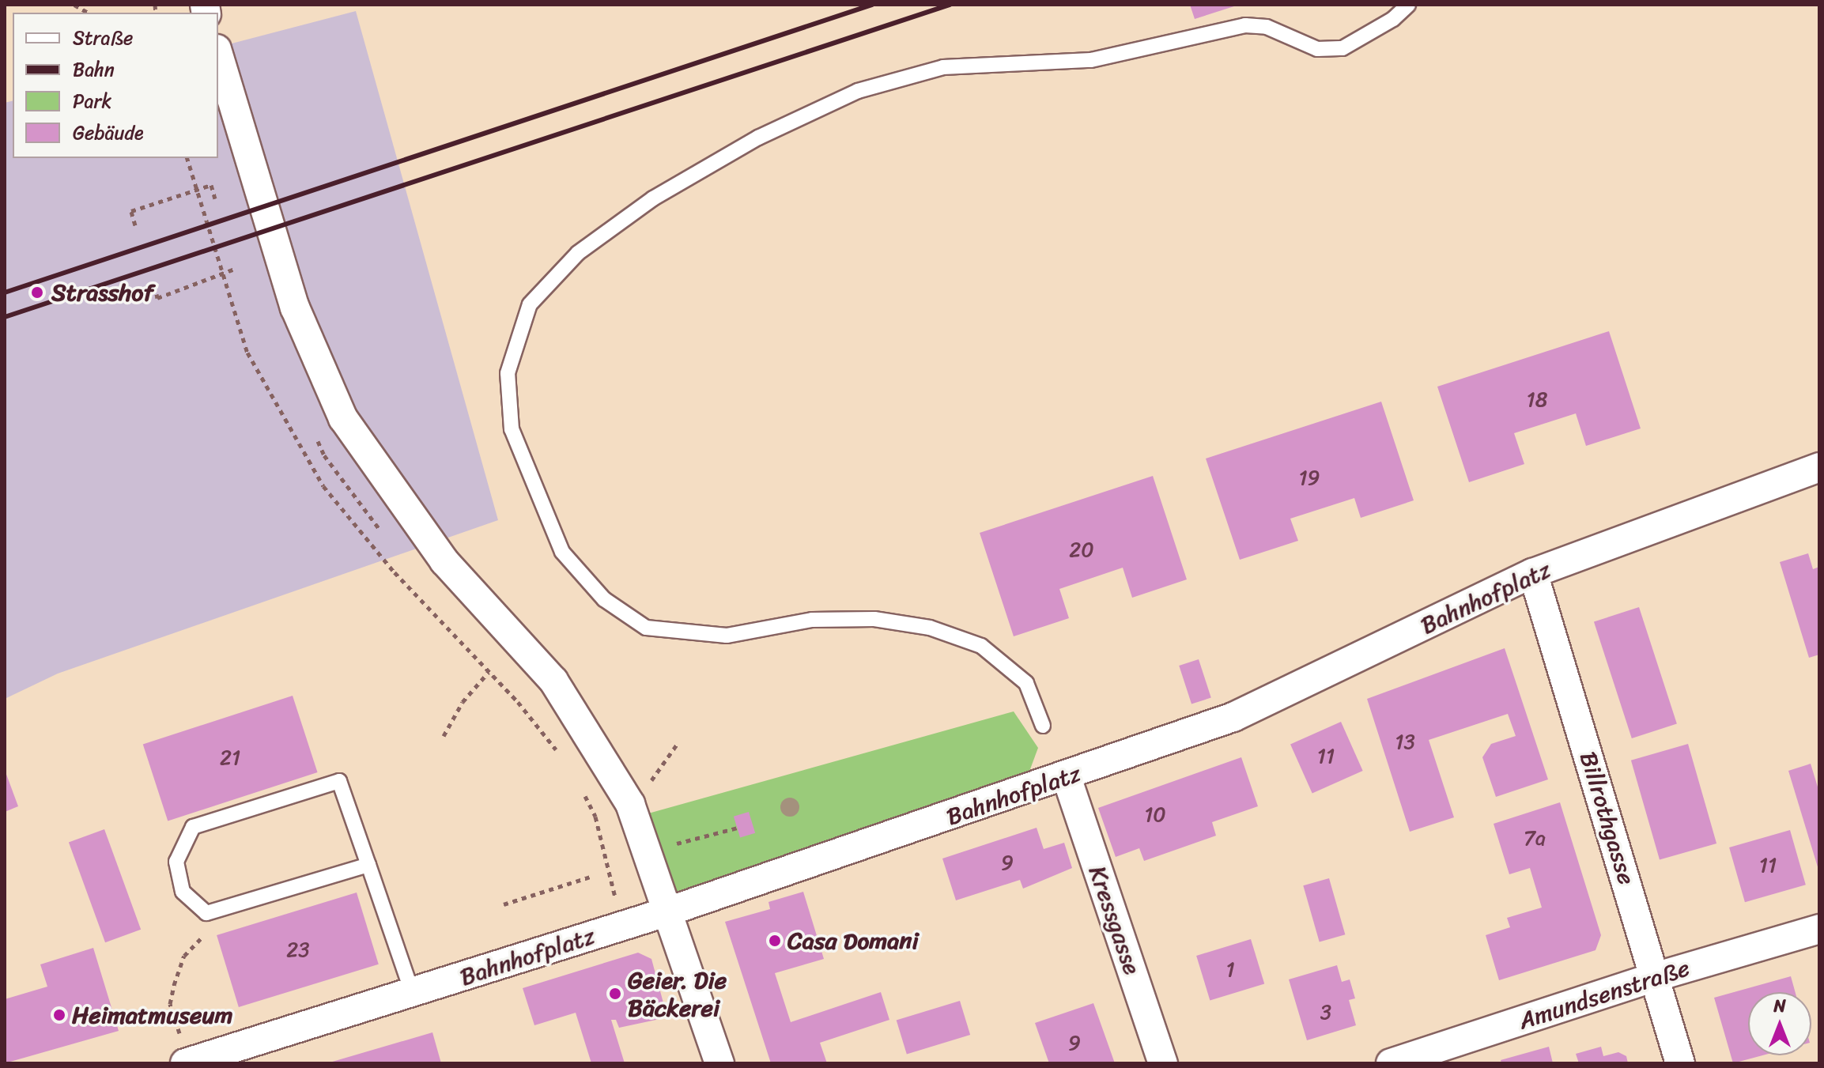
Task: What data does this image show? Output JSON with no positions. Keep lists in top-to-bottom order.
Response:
{
  "streets": {
    "street": [
      "Bahnhofplatz",
      "Billrothgasse",
      "Kressgasse",
      "Amundsenstraße"
    ]
  },
  "crossings": [
    ["Bahnhofplatz", "Billrothgasse"],
    ["Bahnhofplatz", "Kressgasse"],
    ["Billrothgasse", "Amundsenstraße"]
  ],
  "places": [
    "Strasshof",
    "Casa Domani",
    "Geier. Die Bäckerei",
    "Heimatmuseum"
  ],
  "house_numbers": [
    "18",
    "19",
    "20",
    "13",
    "11",
    "21",
    "10",
    "7a",
    "9",
    "11",
    "23",
    "1",
    "3",
    "9"
  ],
  "legend": [
    "Straße",
    "Bahn",
    "Park",
    "Gebäude"
  ],
  "north": "top"
}
